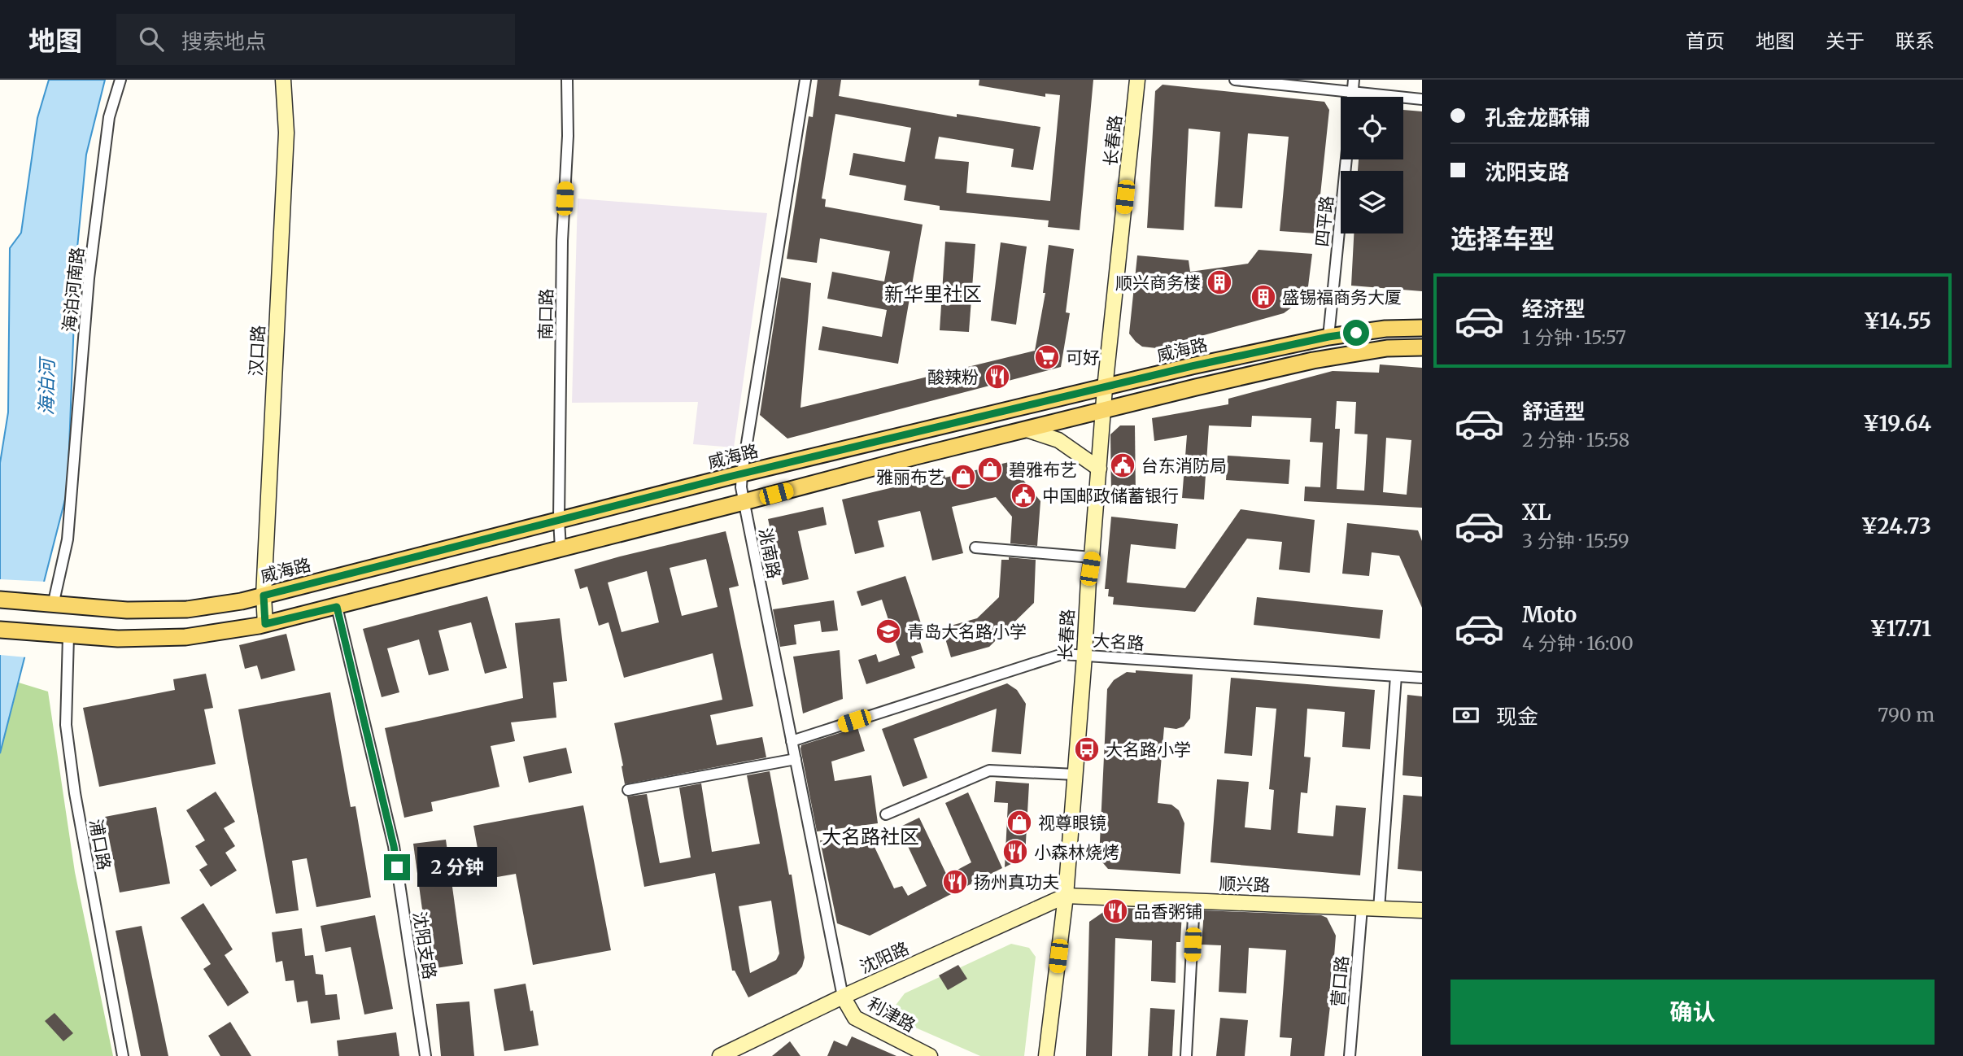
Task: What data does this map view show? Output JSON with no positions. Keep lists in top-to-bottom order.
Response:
{
  "streets": {
    "main road": [
      "长春路",
      "威海路",
      "汉口路",
      "顺兴路",
      "沈阳路",
      "利津路"
    ],
    "street": [
      "四平路",
      "海泊河南路",
      "南口路",
      "洮南路",
      "大名路",
      "浦口路",
      "沈阳支路",
      "营口路"
    ]
  },
  "crossings": [
    ["长春路", "威海路"],
    ["长春路", "大名路"],
    ["长春路", "顺兴路"],
    ["长春路", "沈阳路"],
    ["四平路", "威海路"],
    ["海泊河南路", "威海路"],
    ["南口路", "威海路"],
    ["威海路", "汉口路"],
    ["威海路", "洮南路"],
    ["洮南路", "大名路"],
    ["洮南路", "沈阳路"],
    ["洮南路", "利津路"],
    ["顺兴路", "沈阳路"],
    ["顺兴路", "营口路"],
    ["沈阳路", "利津路"]
  ],
  "districts": ["新华里社区", "大名路社区"],
  "water": ["海泊河"],
  "places": {
    "building": ["顺兴商务楼", "盛锡福商务大厦"],
    "supermarket": ["可好"],
    "restaurant": [
      "酸辣粉",
      "小森林烧烤",
      "扬州真功夫",
      "品香粥铺"
    ],
    "public building": ["台东消防局", "中国邮政储蓄银行"],
    "shop": ["碧雅布艺", "雅丽布艺", "视尊眼镜"],
    "school or university": ["青岛大名路小学"],
    "bus stop": ["大名路小学"]
  },
  "page": {
    "header": "地图",
    "search": "搜索地点",
    "nav": [
      "首页",
      "地图",
      "关于",
      "联系"
    ],
    "banner": ["孔金龙酥铺", "沈阳支路"],
    "heading": "选择车型",
    "list": [
      {
        "name": "经济型",
        "note": "1 分钟 · 15:57",
        "value": "¥14.55"
      },
      {
        "name": "舒适型",
        "note": "2 分钟 · 15:58",
        "value": "¥19.64"
      },
      {
        "name": "XL",
        "note": "3 分钟 · 15:59",
        "value": "¥24.73"
      },
      {
        "name": "Moto",
        "note": "4 分钟 · 16:00",
        "value": "¥17.71"
      }
    ],
    "pay": ["现金", "790 m"],
    "bubble": "2 分钟",
    "buttons": "确认"
  }
}
